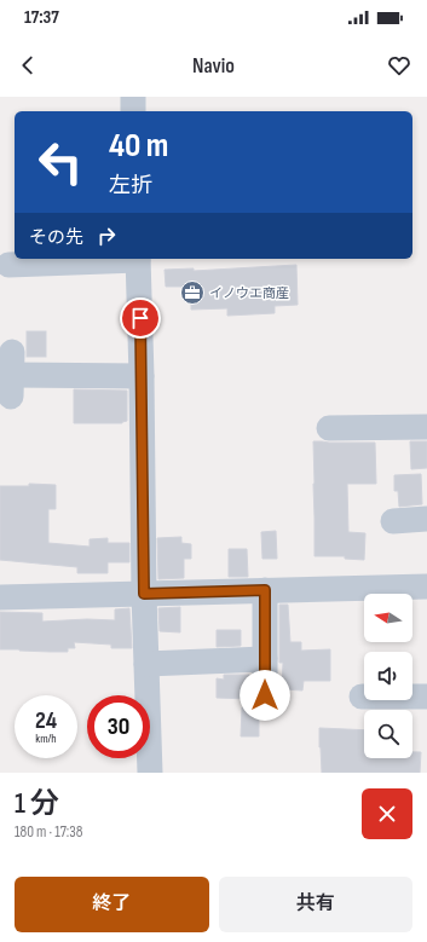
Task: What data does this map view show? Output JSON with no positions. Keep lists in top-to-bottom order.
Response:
{
  "places": {
    "office": ["イノウエ商産"]
  },
  "north": "left",
  "page": {
    "status": "17:37",
    "header": "Navio",
    "turn": ["40 m", "左折"],
    "then": "その先",
    "speed": "24 km/h",
    "limit": "30",
    "heading": ["1 分", "180 m · 17:38"],
    "buttons": ["終了", "共有"]
  }
}
